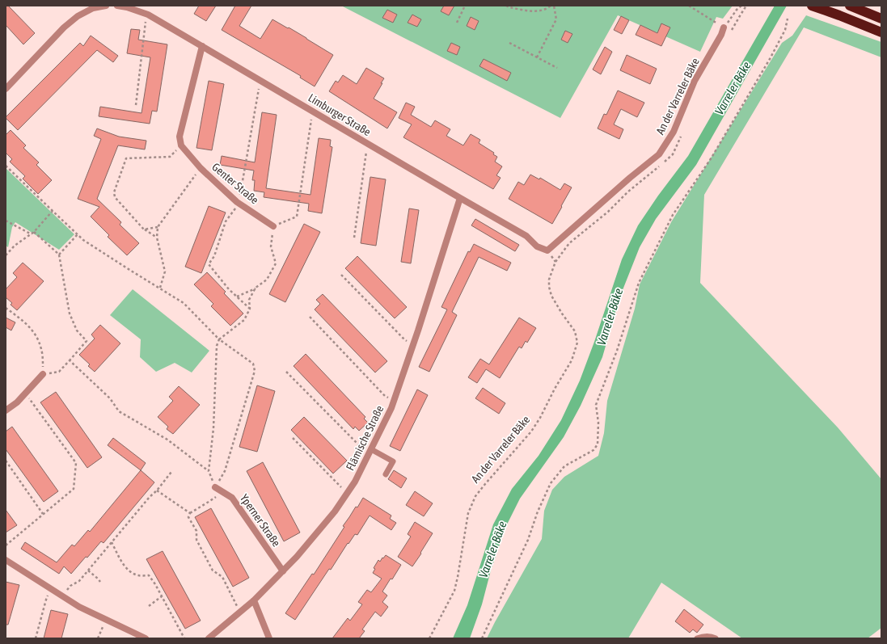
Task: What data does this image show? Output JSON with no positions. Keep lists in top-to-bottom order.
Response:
{
  "streets": {
    "street": [
      "An der Varreler Bäke",
      "Limburger Straße",
      "Genter Straße",
      "Flämische Straße",
      "Yperner Straße"
    ]
  },
  "crossings": [
    ["An der Varreler Bäke", "Limburger Straße"],
    ["Limburger Straße", "Flämische Straße"],
    ["Flämische Straße", "Yperner Straße"]
  ],
  "water": ["Varreler Bäke"]
}
